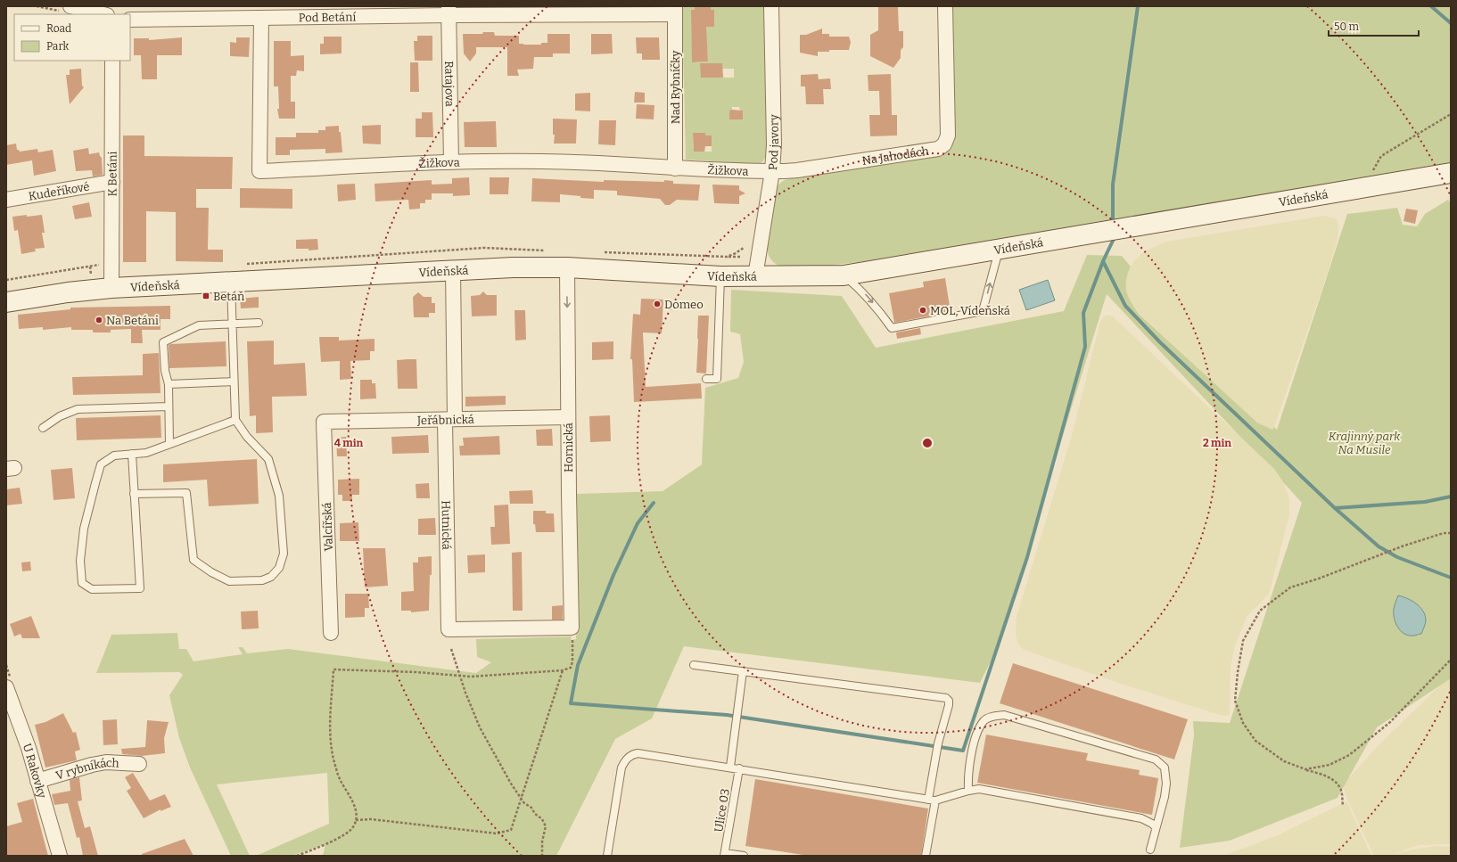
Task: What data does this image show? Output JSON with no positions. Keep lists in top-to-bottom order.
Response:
{
  "streets": {
    "main road": ["Vídeňská"],
    "street": [
      "Pod Betání",
      "Ratajova",
      "Nad Rybníčky",
      "Pod javory",
      "Na Jahodách",
      "Žižkova",
      "K Betáni",
      "Kudeříkové",
      "Jeřábnická",
      "Hornická",
      "Hutnická",
      "Valcířská",
      "V rybníkách",
      "U Rakovky"
    ],
    "lane": ["Ulice 03"]
  },
  "crossings": [
    ["Pod Betání", "Ratajova"],
    ["Pod Betání", "Nad Rybníčky"],
    ["Pod Betání", "Žižkova"],
    ["Ratajova", "Žižkova"],
    ["Nad Rybníčky", "Žižkova"],
    ["Pod javory", "Na Jahodách"],
    ["Pod javory", "Žižkova"],
    ["Pod javory", "Vídeňská"],
    ["Na Jahodách", "Žižkova"],
    ["K Betáni", "Kudeříkové"],
    ["K Betáni", "Vídeňská"],
    ["Vídeňská", "Hornická"],
    ["Vídeňská", "Hutnická"],
    ["Jeřábnická", "Hornická"],
    ["Jeřábnická", "Hutnická"],
    ["Jeřábnická", "Valcířská"],
    ["Hornická", "Hutnická"],
    ["V rybníkách", "U Rakovky"]
  ],
  "one_way": ["Hornická"],
  "parks": ["Krajinný park Na Musile"],
  "places": {
    "transit": ["Betáň"],
    "other": ["Domeo", "MOL, Vídeňská", "Na Betáni"]
  },
  "legend": ["Road", "Park"],
  "scale_bar": "50 m",
  "rings": ["2 min", "4 min"]
}
